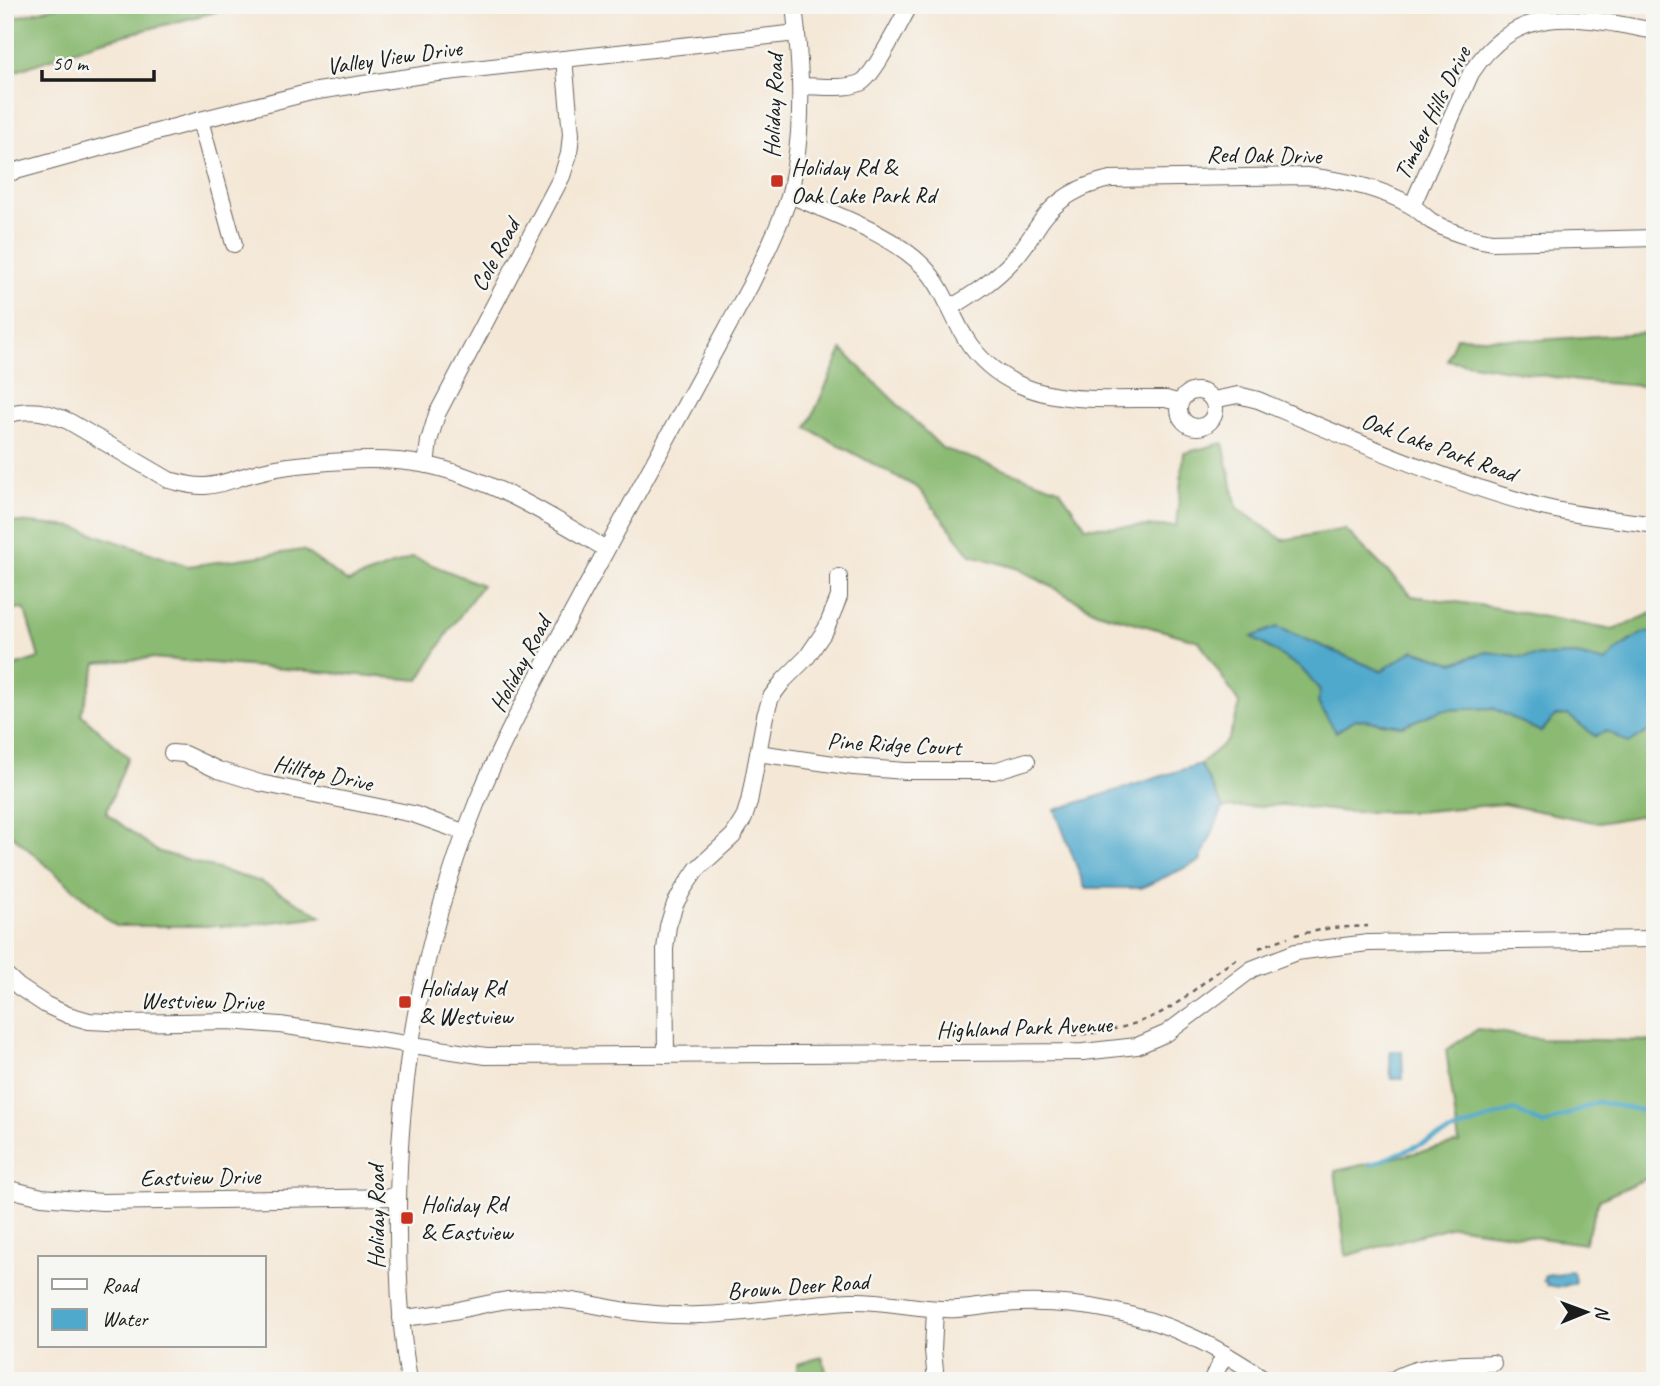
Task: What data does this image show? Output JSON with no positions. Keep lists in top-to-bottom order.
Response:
{
  "streets": {
    "street": [
      "Valley View Drive",
      "Holiday Road",
      "Timber Hills Drive",
      "Red Oak Drive",
      "Cole Road",
      "Oak Lake Park Road",
      "Pine Ridge Court",
      "Hilltop Drive",
      "Westview Drive",
      "Highland Park Avenue",
      "Eastview Drive",
      "Brown Deer Road"
    ]
  },
  "crossings": [
    ["Valley View Drive", "Holiday Road"],
    ["Valley View Drive", "Cole Road"],
    ["Holiday Road", "Oak Lake Park Road"],
    ["Holiday Road", "Hilltop Drive"],
    ["Holiday Road", "Westview Drive"],
    ["Holiday Road", "Highland Park Avenue"],
    ["Holiday Road", "Eastview Drive"],
    ["Holiday Road", "Brown Deer Road"],
    ["Timber Hills Drive", "Red Oak Drive"],
    ["Red Oak Drive", "Oak Lake Park Road"],
    ["Westview Drive", "Highland Park Avenue"]
  ],
  "places": {
    "transit": ["Holiday Rd & Oak Lake Park Rd", "Holiday Rd & Westview", "Holiday Rd & Eastview"]
  },
  "legend": ["Road", "Water"],
  "scale_bar": "50 m",
  "north": "right"
}
